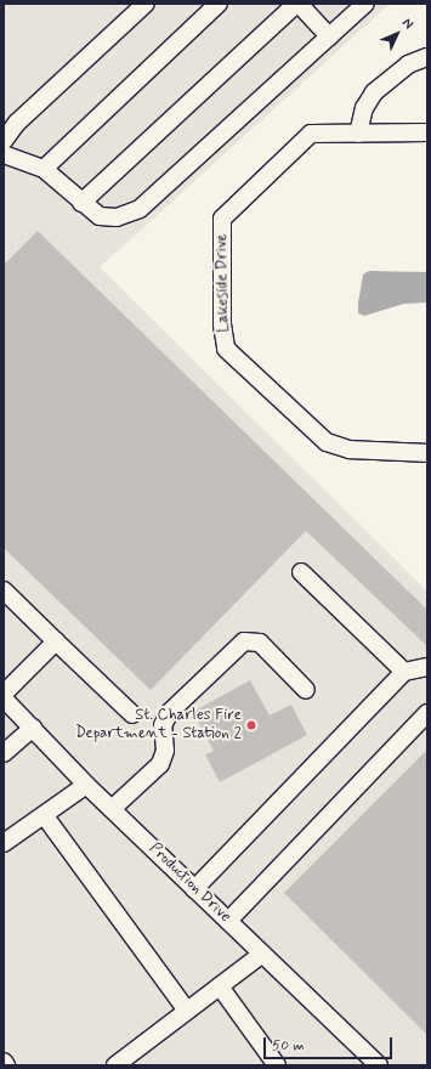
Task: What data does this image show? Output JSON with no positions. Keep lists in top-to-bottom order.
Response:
{
  "streets": {
    "street": ["Lakeside Drive", "Production Drive"]
  },
  "places": ["St. Charles Fire Department - Station 2"],
  "scale_bar": "50 m",
  "north": "top right"
}
